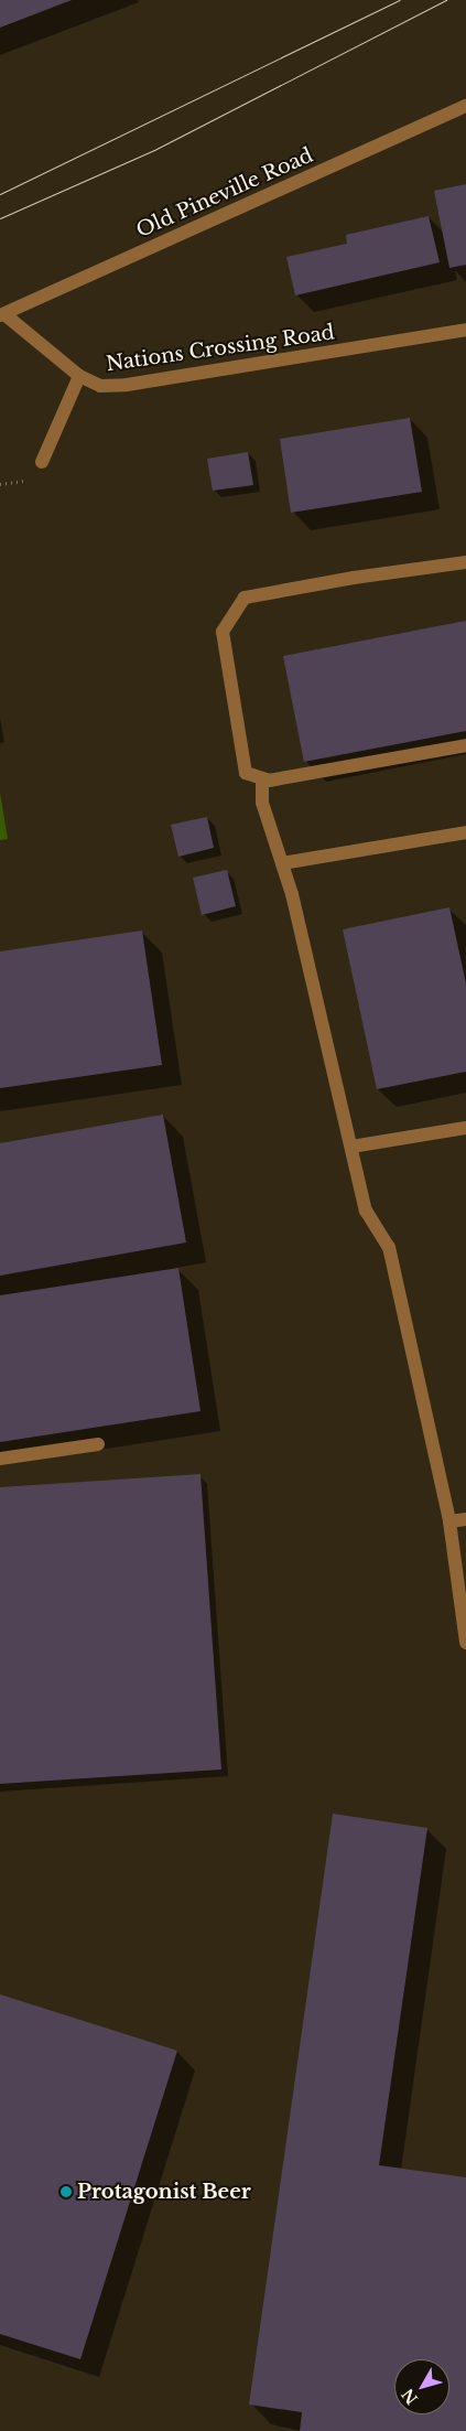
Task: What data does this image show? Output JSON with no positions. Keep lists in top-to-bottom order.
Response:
{
  "streets": {
    "street": ["Old Pineville Road", "Nations Crossing Road"]
  },
  "crossings": [
    ["Old Pineville Road", "Nations Crossing Road"]
  ],
  "places": ["Protagonist Beer"],
  "north": "bottom left"
}
